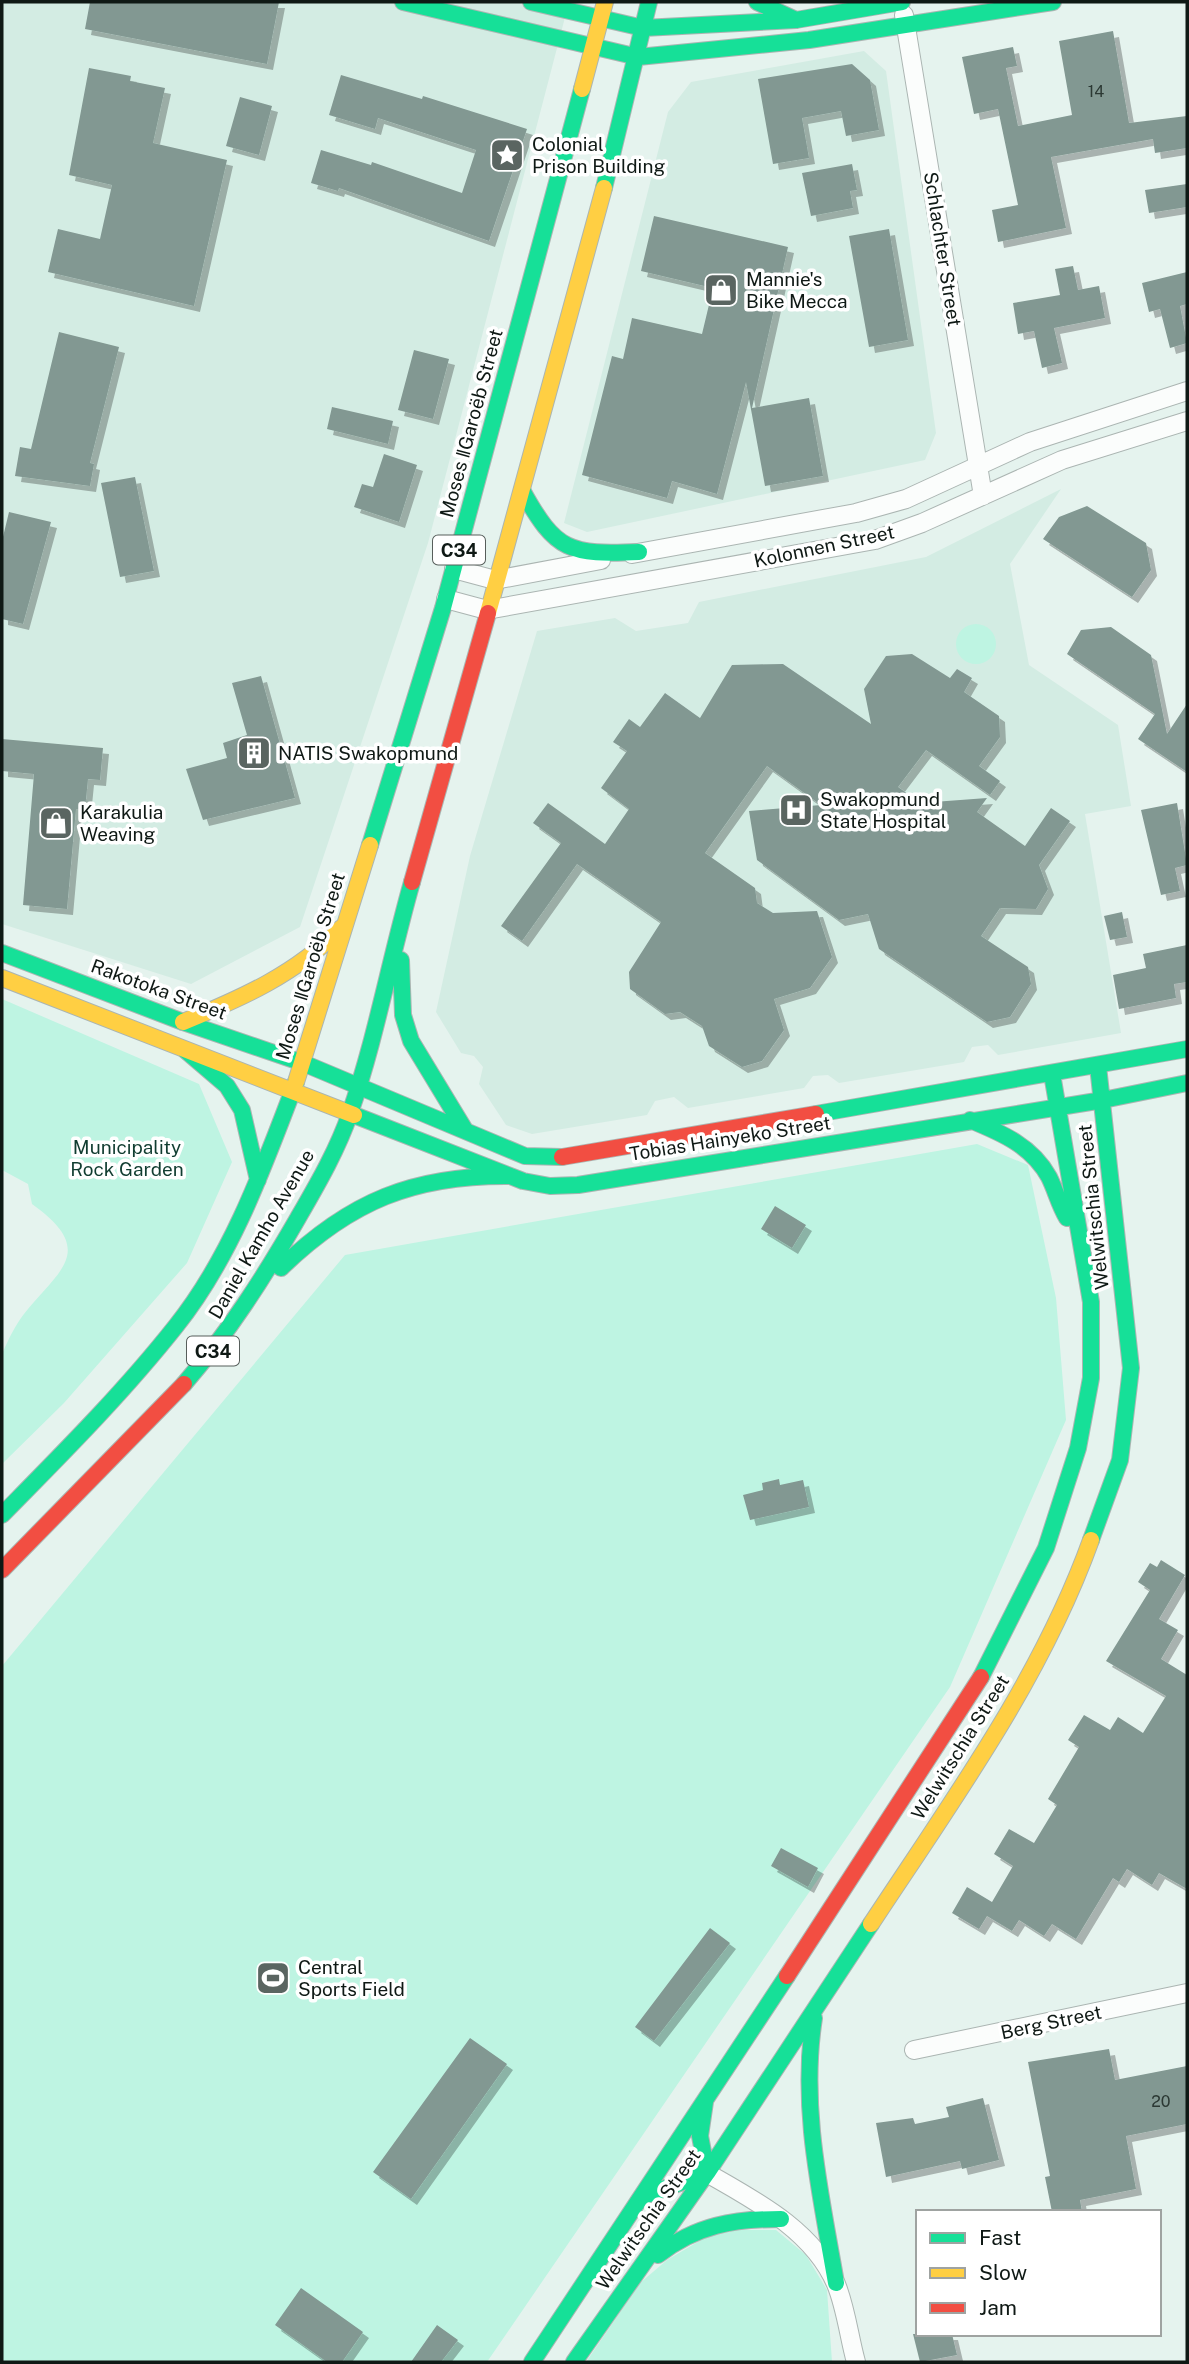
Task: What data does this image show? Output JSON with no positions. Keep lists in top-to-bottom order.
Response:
{
  "streets": {
    "street": [
      "Schlachter Street",
      "Moses ǁGaroëb Street",
      "Kolonnen Street",
      "C34",
      "Rakotoka Street",
      "Tobias Hainyeko Street",
      "Welwitschia Street",
      "Daniel Kamho Avenue",
      "Berg Street"
    ]
  },
  "crossings": [
    ["Schlachter Street", "Kolonnen Street"],
    ["Moses ǁGaroëb Street", "Kolonnen Street"],
    ["Moses ǁGaroëb Street", "Rakotoka Street"],
    ["Moses ǁGaroëb Street", "Tobias Hainyeko Street"],
    ["Moses ǁGaroëb Street", "Daniel Kamho Avenue"],
    ["Kolonnen Street", "C34"],
    ["C34", "Tobias Hainyeko Street"],
    ["C34", "Daniel Kamho Avenue"],
    ["Rakotoka Street", "Tobias Hainyeko Street"],
    ["Tobias Hainyeko Street", "Welwitschia Street"],
    ["Tobias Hainyeko Street", "Daniel Kamho Avenue"]
  ],
  "parks": ["Municipality Rock Garden"],
  "places": {
    "place": ["Colonial Prison Building"],
    "shop": ["Mannie's Bike Mecca", "Karakulia Weaving"],
    "building": ["NATIS Swakopmund"],
    "hospital": ["Swakopmund State Hospital"],
    "sports": ["Central Sports Field"]
  },
  "house_numbers": ["14", "20"],
  "legend": ["Fast", "Slow", "Jam"]
}
